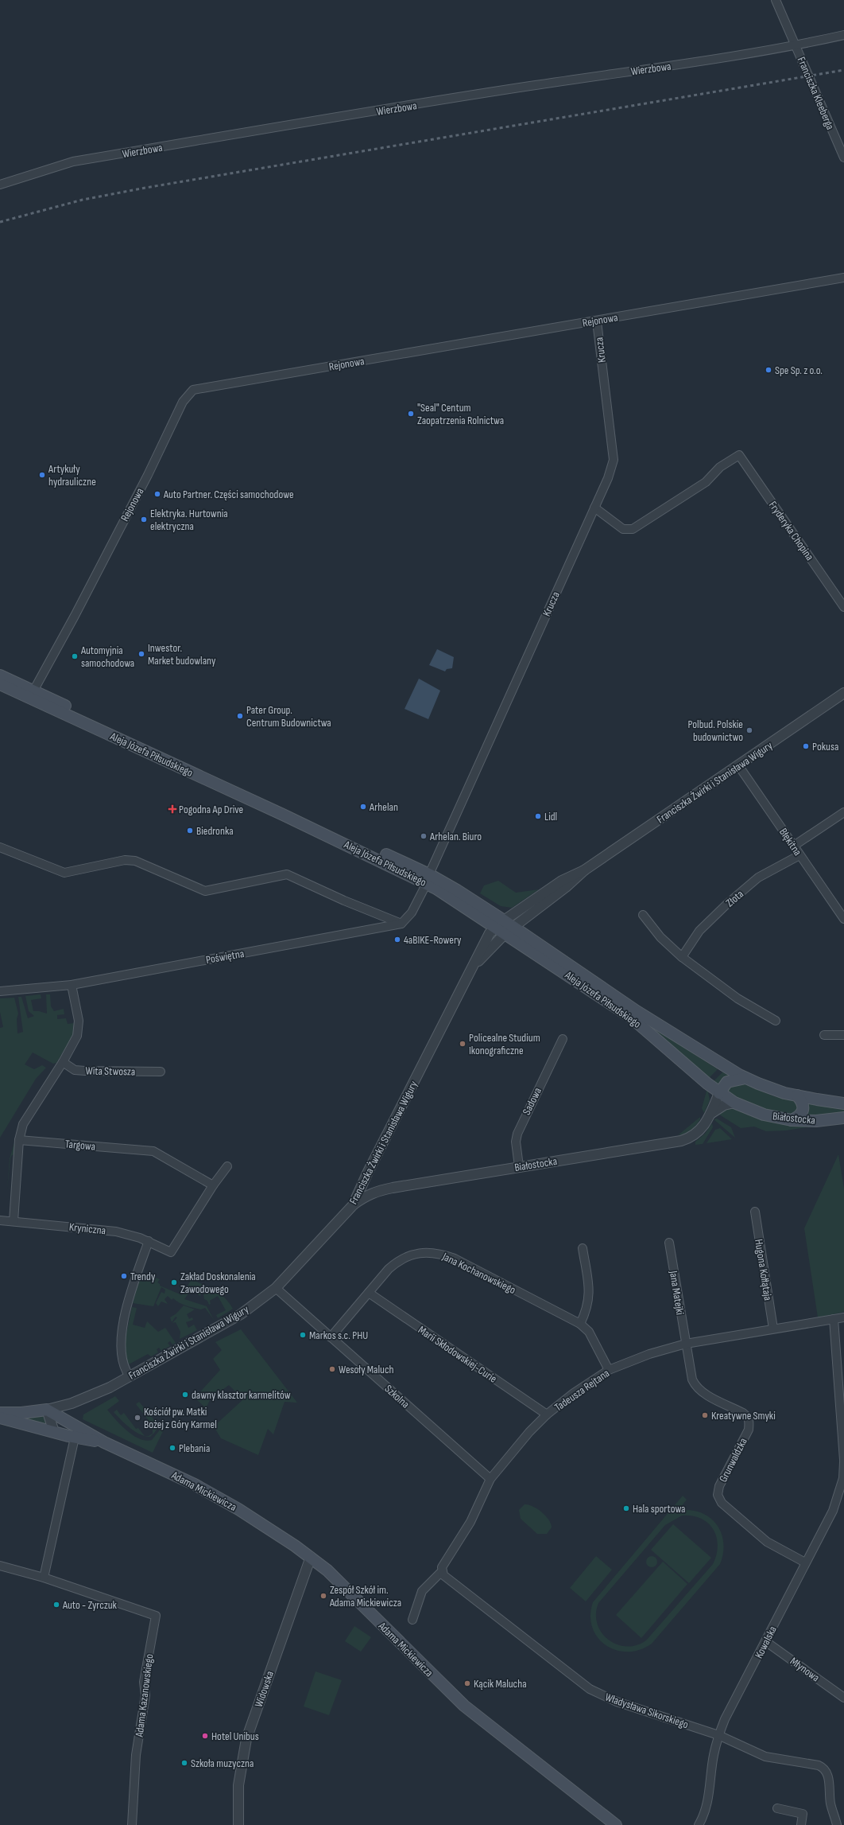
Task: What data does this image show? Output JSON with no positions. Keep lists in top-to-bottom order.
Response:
{
  "streets": {
    "main road": ["Aleja Józefa Piłsudskiego", "Białostocka", "Adama Mickiewicza"],
    "street": [
      "Wierzbowa",
      "Franciszka Kleeberga",
      "Rejonowa",
      "Krucza",
      "Fryderyka Chopina",
      "Franciszka Żwirki i Stanisława Wigury",
      "Błękitna",
      "Złota",
      "Poświętna",
      "Wita Stwosza",
      "Sadowa",
      "Targowa",
      "Kryniczna",
      "Hugona Kołłątaja",
      "Jana Kochanowskiego",
      "Jana Matejki",
      "Marii Skłodowskiej-Curie",
      "Tadeusza Rejtana",
      "Szkolna",
      "Grunwaldzka",
      "Kowalska",
      "Młynowa",
      "Widowska",
      "Adama Kazanowskiego",
      "Władysława Sikorskiego"
    ]
  },
  "crossings": [
    ["Wierzbowa", "Franciszka Kleeberga"],
    ["Rejonowa", "Krucza"],
    ["Rejonowa", "Aleja Józefa Piłsudskiego"],
    ["Krucza", "Fryderyka Chopina"],
    ["Krucza", "Aleja Józefa Piłsudskiego"],
    ["Aleja Józefa Piłsudskiego", "Franciszka Żwirki i Stanisława Wigury"],
    ["Aleja Józefa Piłsudskiego", "Białostocka"],
    ["Franciszka Żwirki i Stanisława Wigury", "Błękitna"],
    ["Franciszka Żwirki i Stanisława Wigury", "Białostocka"],
    ["Franciszka Żwirki i Stanisława Wigury", "Szkolna"],
    ["Franciszka Żwirki i Stanisława Wigury", "Adama Mickiewicza"],
    ["Błękitna", "Złota"],
    ["Sadowa", "Białostocka"],
    ["Targowa", "Kryniczna"],
    ["Hugona Kołłątaja", "Tadeusza Rejtana"],
    ["Jana Kochanowskiego", "Marii Skłodowskiej-Curie"],
    ["Jana Kochanowskiego", "Tadeusza Rejtana"],
    ["Jana Kochanowskiego", "Szkolna"],
    ["Jana Matejki", "Tadeusza Rejtana"],
    ["Jana Matejki", "Grunwaldzka"],
    ["Marii Skłodowskiej-Curie", "Tadeusza Rejtana"],
    ["Tadeusza Rejtana", "Szkolna"],
    ["Tadeusza Rejtana", "Grunwaldzka"],
    ["Tadeusza Rejtana", "Władysława Sikorskiego"],
    ["Grunwaldzka", "Kowalska"],
    ["Adama Mickiewicza", "Widowska"],
    ["Kowalska", "Młynowa"],
    ["Kowalska", "Władysława Sikorskiego"]
  ],
  "places": {
    "other": [
      "Spe Sp. z o.o.",
      "\"Seal\" Centum Zaopatrzenia Rolnictwa",
      "Artykuły hydrauliczne",
      "Auto Partner. Części samochodowe",
      "Elektryka. Hurtownia elektryczna",
      "Inwestor. Market budowlany",
      "Automyjnia samochodowa",
      "Pater Group. Centrum Budownictwa",
      "Polbud. Polskie budownictwo",
      "Pokusa",
      "Arhelan",
      "Lidl",
      "Biedronka",
      "Arhelan. Biuro",
      "4aBIKE-Rowery",
      "Policealne Studium Ikonograficzne",
      "Trendy",
      "Zakład Doskonalenia Zawodowego",
      "Markos s.c. PHU",
      "Wesoły Maluch",
      "dawny klasztor karmelitów",
      "Kreatywne Smyki",
      "Kościół pw. Matki Bożej z Góry Karmel",
      "Plebania",
      "Hala sportowa",
      "Zespół Szkół im. Adama Mickiewicza",
      "Auto - Zyrczuk",
      "Kącik Malucha",
      "Hotel Unibus",
      "Szkoła muzyczna"
    ],
    "health": ["Pogodna Ap Drive"]
  }
}
